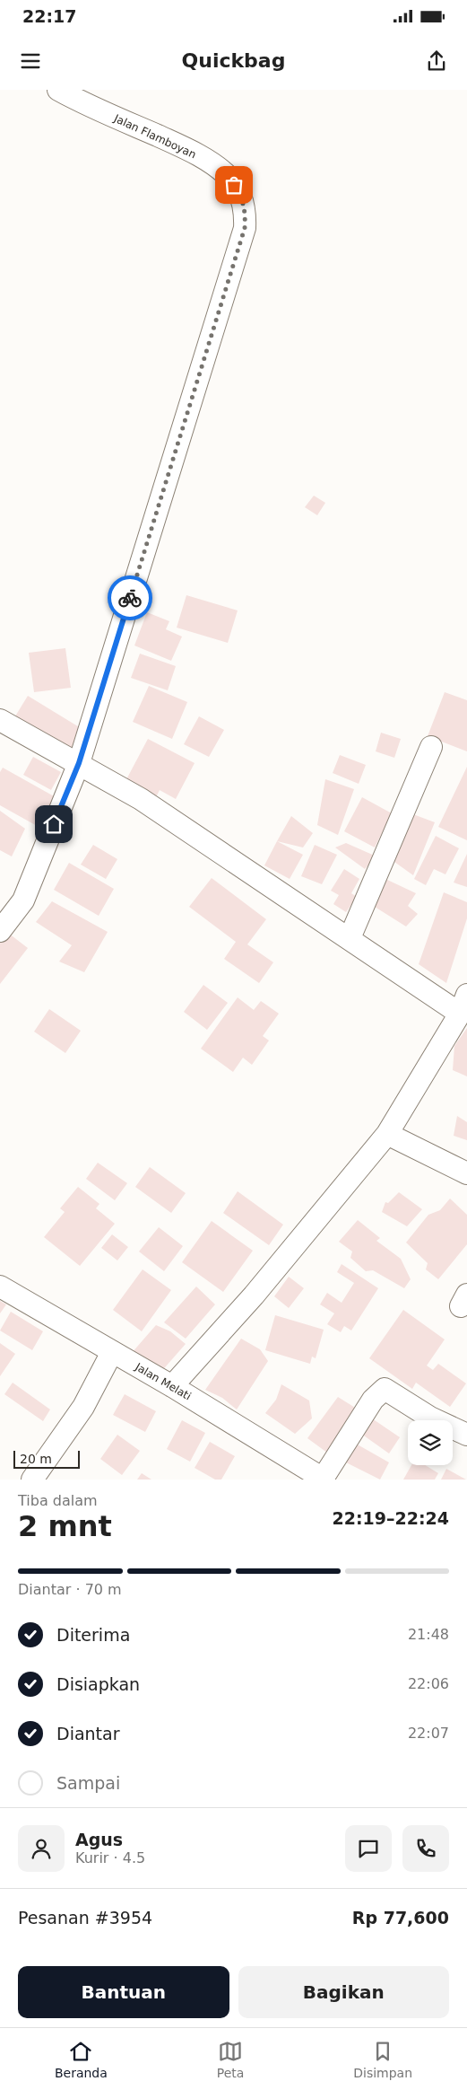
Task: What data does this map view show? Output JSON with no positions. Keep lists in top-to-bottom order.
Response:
{
  "streets": {
    "street": ["Jalan Flamboyan", "Jalan Melati"]
  },
  "scale_bar": "20 m",
  "page": {
    "status": "22:17",
    "header": "Quickbag",
    "scale": "20 m",
    "heading": ["2 mnt", "Tiba dalam", "22:19–22:24"],
    "panel": [
      "Agus",
      "Kurir · 4.5",
      "Pesanan #3954",
      "Rp 77,600"
    ],
    "bar": "Diantar · 70 m",
    "list": [
      ["Diterima", "21:48"],
      ["Disiapkan", "22:06"],
      ["Diantar", "22:07"],
      "Sampai"
    ],
    "buttons": ["Bantuan", "Bagikan"],
    "tabs": ["Beranda", "Peta", "Disimpan"]
  }
}
